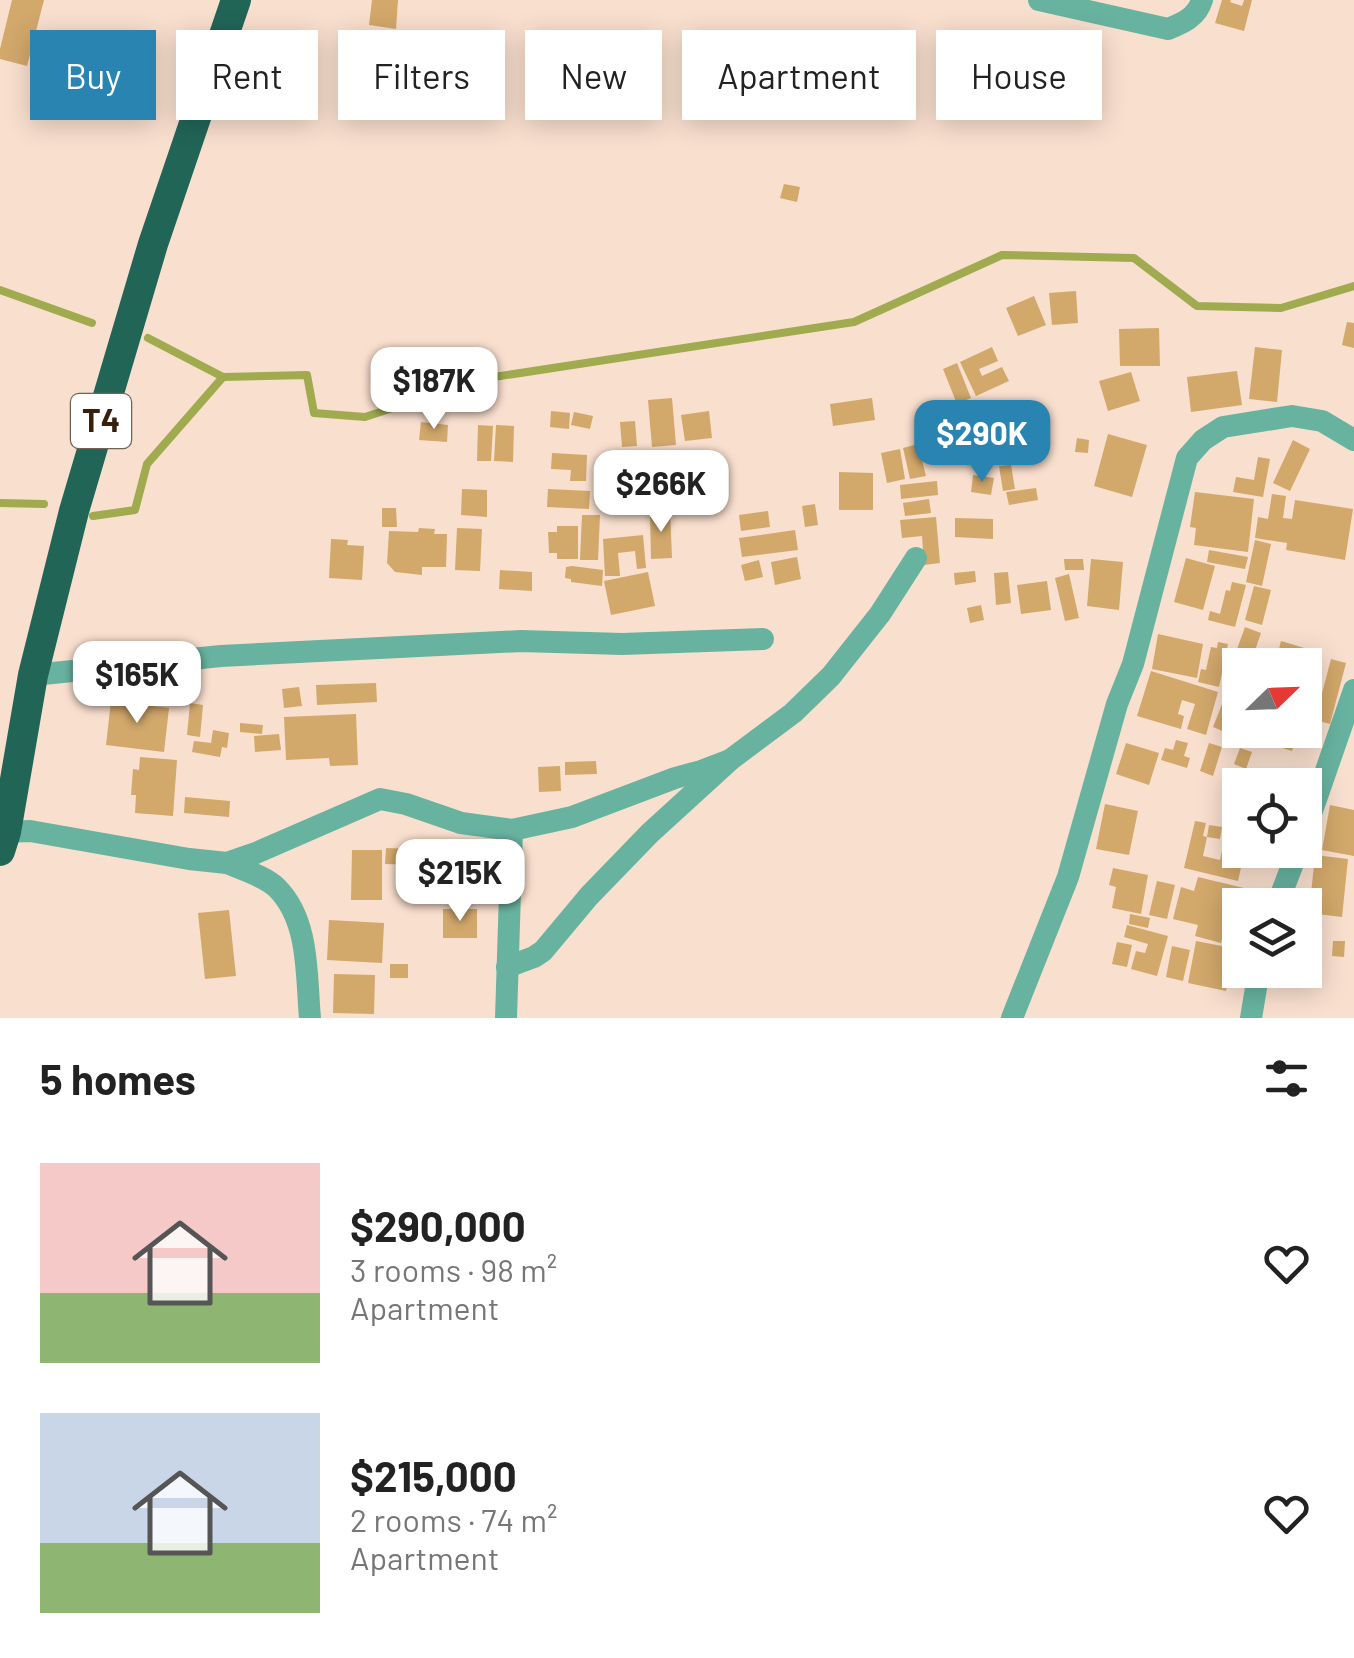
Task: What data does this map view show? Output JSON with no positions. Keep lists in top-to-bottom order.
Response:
{
  "streets": {
    "highway": ["T4"]
  },
  "north": "top right",
  "page": {
    "chip": [
      "Buy",
      "Rent",
      "Filters",
      "New",
      "Apartment",
      "House"
    ],
    "price": [
      "$187K",
      "$290K",
      "$266K",
      "$165K",
      "$215K"
    ],
    "heading": "5 homes",
    "list": [
      {
        "name": "$290,000",
        "note": "3 rooms · 98 m² · Apartment"
      },
      {
        "name": "$215,000",
        "note": "2 rooms · 74 m² · Apartment"
      }
    ]
  }
}
